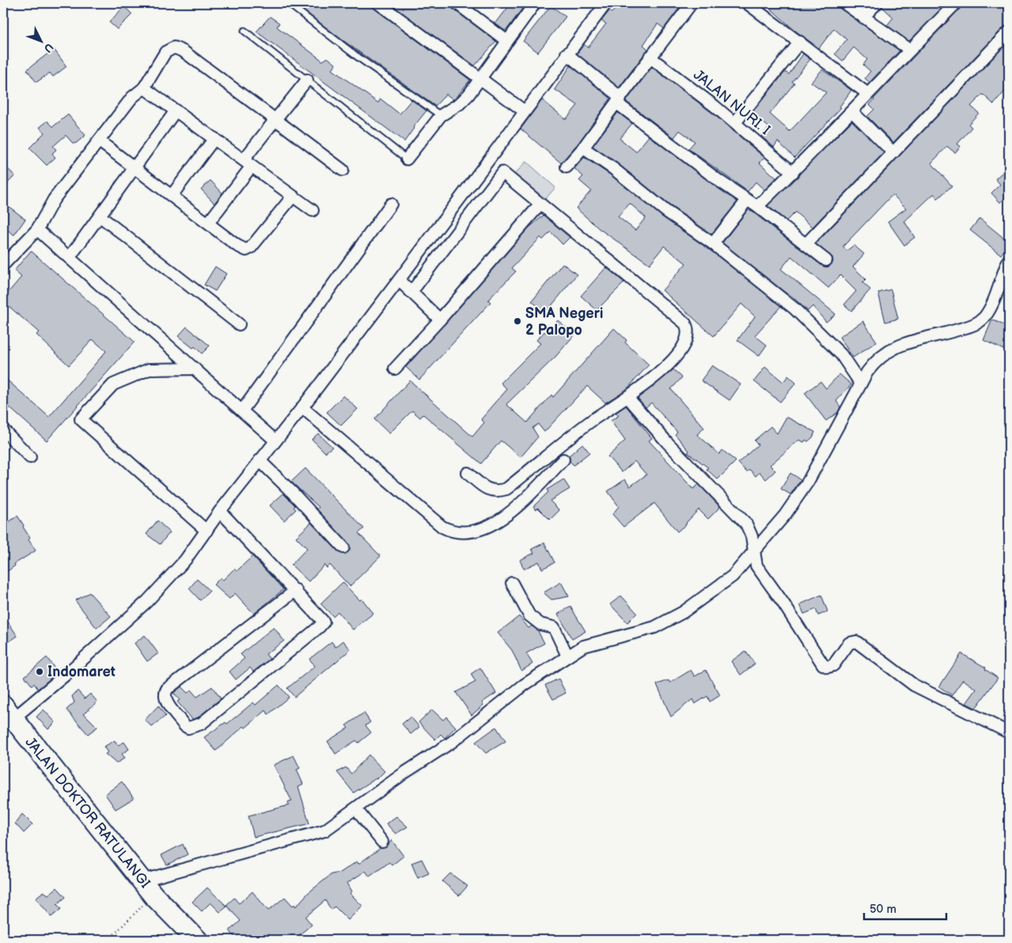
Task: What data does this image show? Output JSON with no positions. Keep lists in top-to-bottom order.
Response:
{
  "streets": {
    "highway": ["JALAN DOKTOR RATULANGI"],
    "street": ["JALAN NURI. I"]
  },
  "places": ["SMA Negeri 2 Palopo", "Indomaret"],
  "scale_bar": "50 m",
  "north": "bottom right"
}
